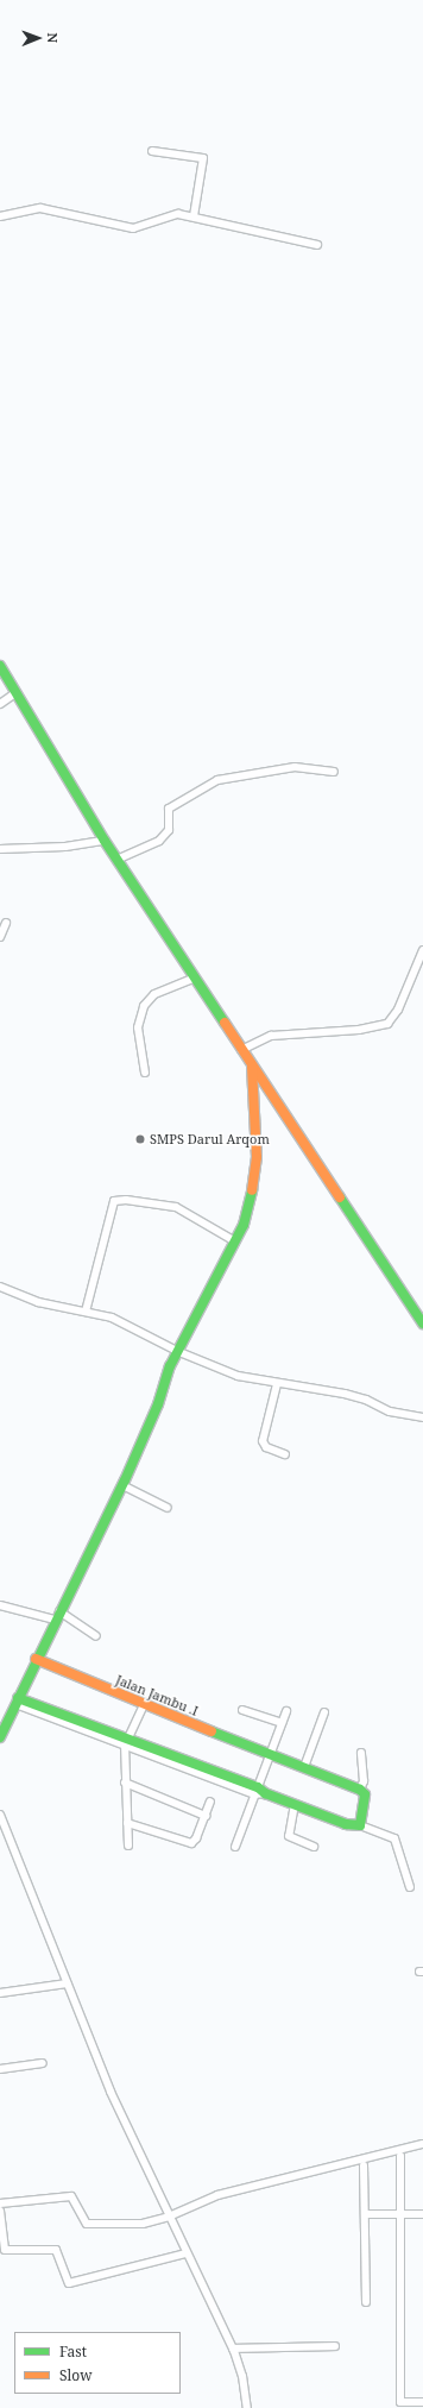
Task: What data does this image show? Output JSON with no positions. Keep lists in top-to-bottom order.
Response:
{
  "streets": {
    "street": ["Jalan Jambu .I"]
  },
  "places": ["SMPS Darul Arqom"],
  "legend": ["Fast", "Slow"],
  "north": "right"
}
